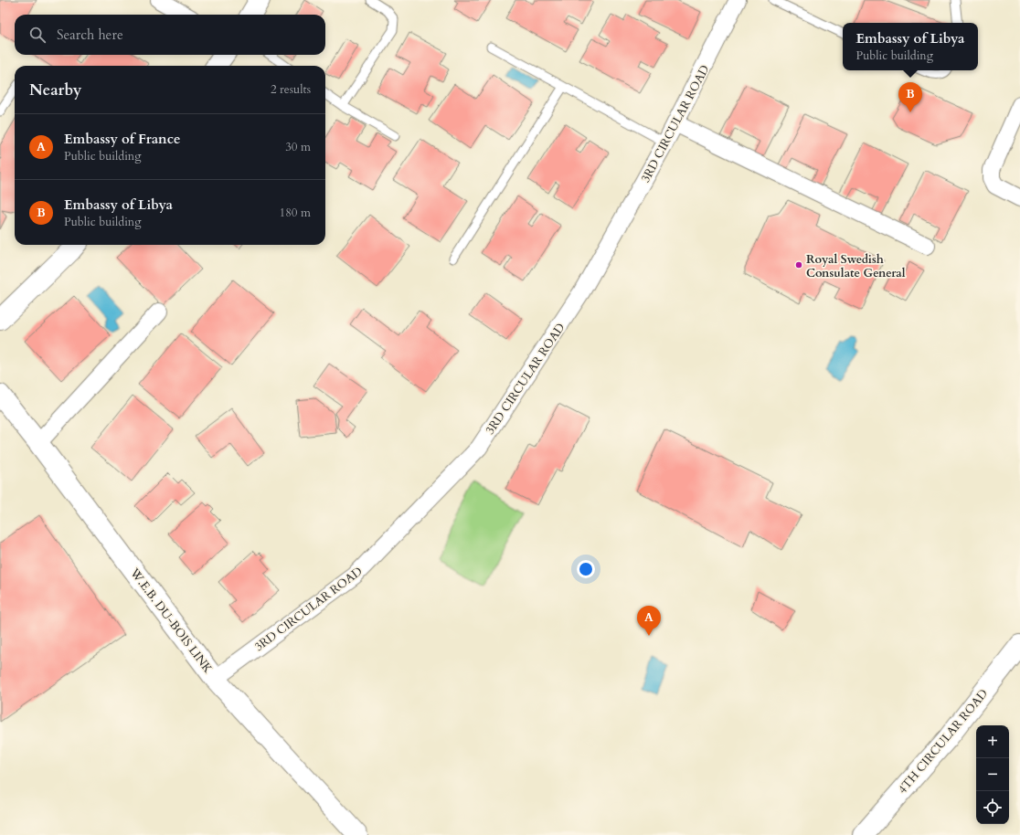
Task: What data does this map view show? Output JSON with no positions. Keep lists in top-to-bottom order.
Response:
{
  "streets": {
    "street": ["3RD CIRCULAR ROAD", "W.E.B. DU-BOIS LINK", "4TH CIRCULAR ROAD"]
  },
  "crossings": [
    ["3RD CIRCULAR ROAD", "W.E.B. DU-BOIS LINK"]
  ],
  "places": ["Royal Swedish Consulate General"],
  "page": {
    "search": "Search here",
    "popup": ["Embassy of Libya", "Public building"],
    "heading": ["Nearby", "2 results"],
    "pins": ["B", "A"],
    "list": [
      {
        "mark": "A",
        "name": "Embassy of France",
        "note": "Public building",
        "value": "30 m"
      },
      {
        "mark": "B",
        "name": "Embassy of Libya",
        "note": "Public building",
        "value": "180 m"
      }
    ],
    "map_buttons": ["+", "−"]
  }
}
